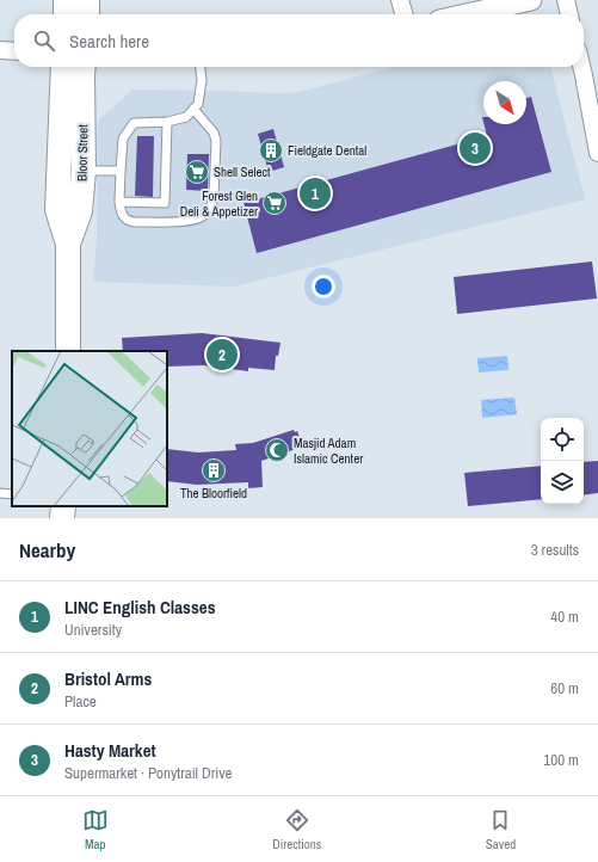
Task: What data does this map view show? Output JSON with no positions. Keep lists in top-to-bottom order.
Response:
{
  "streets": {
    "main road": ["Bloor Street"]
  },
  "places": {
    "building": ["Fieldgate Dental", "The Bloorfield"],
    "supermarket": ["Shell Select", "Forest Glen Deli & Appetizer"],
    "mosque": ["Masjid Adam Islamic Center"]
  },
  "north": "bottom right",
  "page": {
    "search": "Search here",
    "pins": ["3", "1", "2"],
    "heading": ["Nearby", "3 results"],
    "list": [
      {
        "mark": "1",
        "name": "LINC English Classes",
        "note": "University",
        "value": "40 m"
      },
      {
        "mark": "2",
        "name": "Bristol Arms",
        "note": "Place",
        "value": "60 m"
      },
      {
        "mark": "3",
        "name": "Hasty Market",
        "note": "Supermarket · Ponytrail Drive",
        "value": "100 m"
      }
    ],
    "nav": ["Map", "Directions", "Saved"]
  }
}
